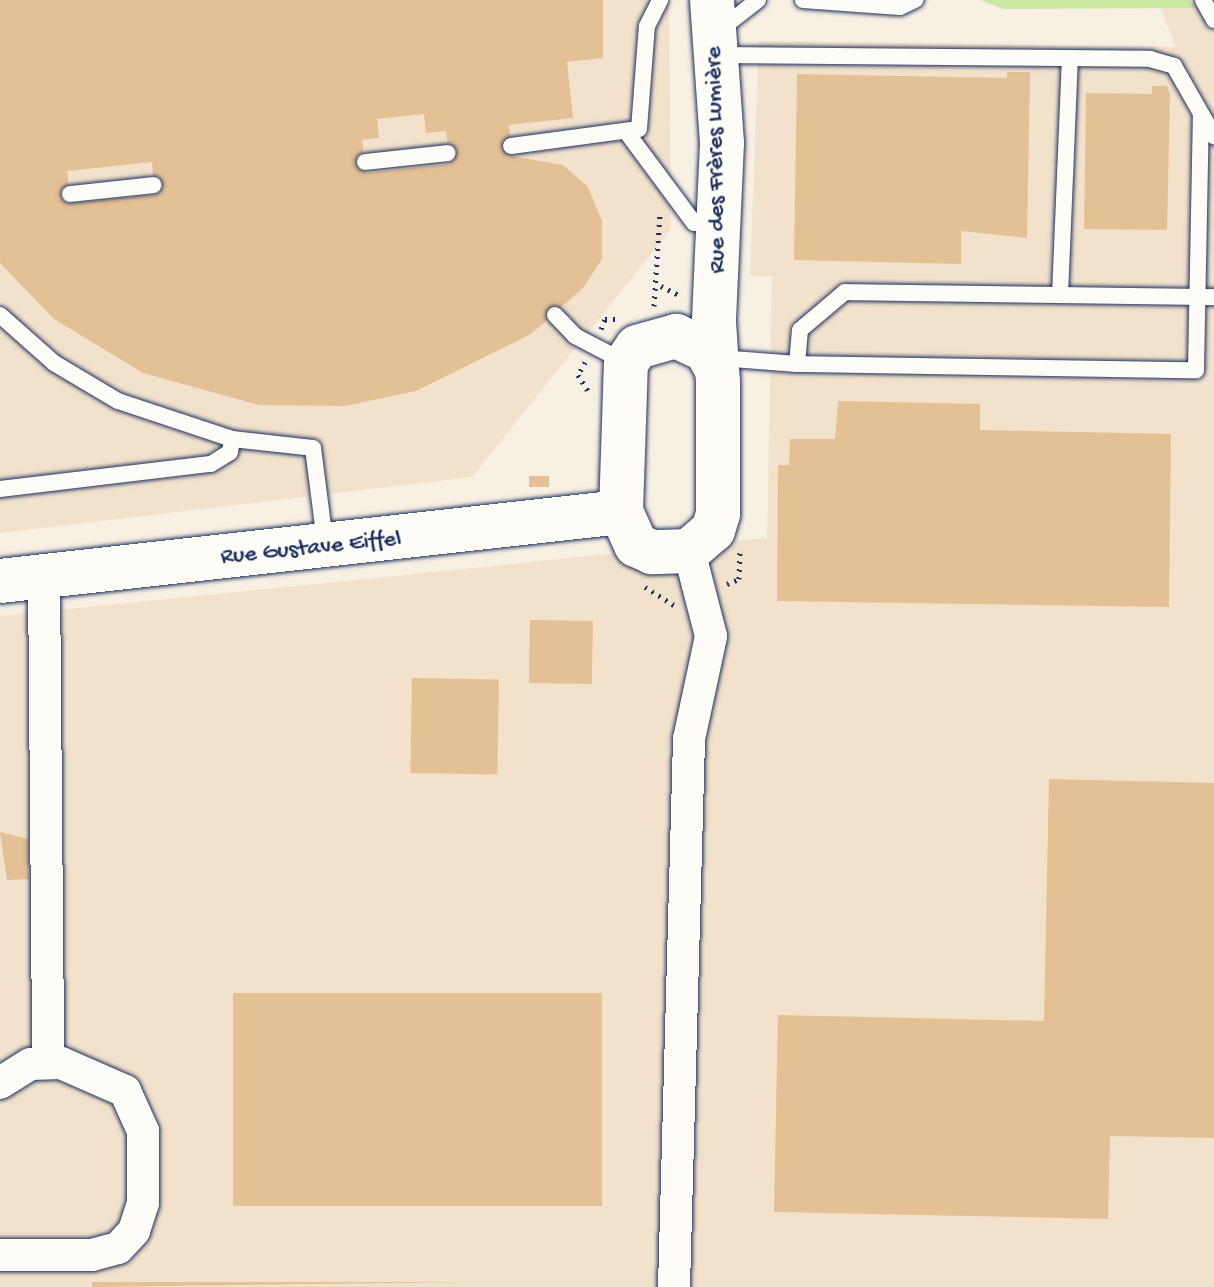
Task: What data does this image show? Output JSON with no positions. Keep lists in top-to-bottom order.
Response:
{
  "streets": {
    "street": ["Rue des Frères Lumière", "Rue Gustave Eiffel"]
  }
}
